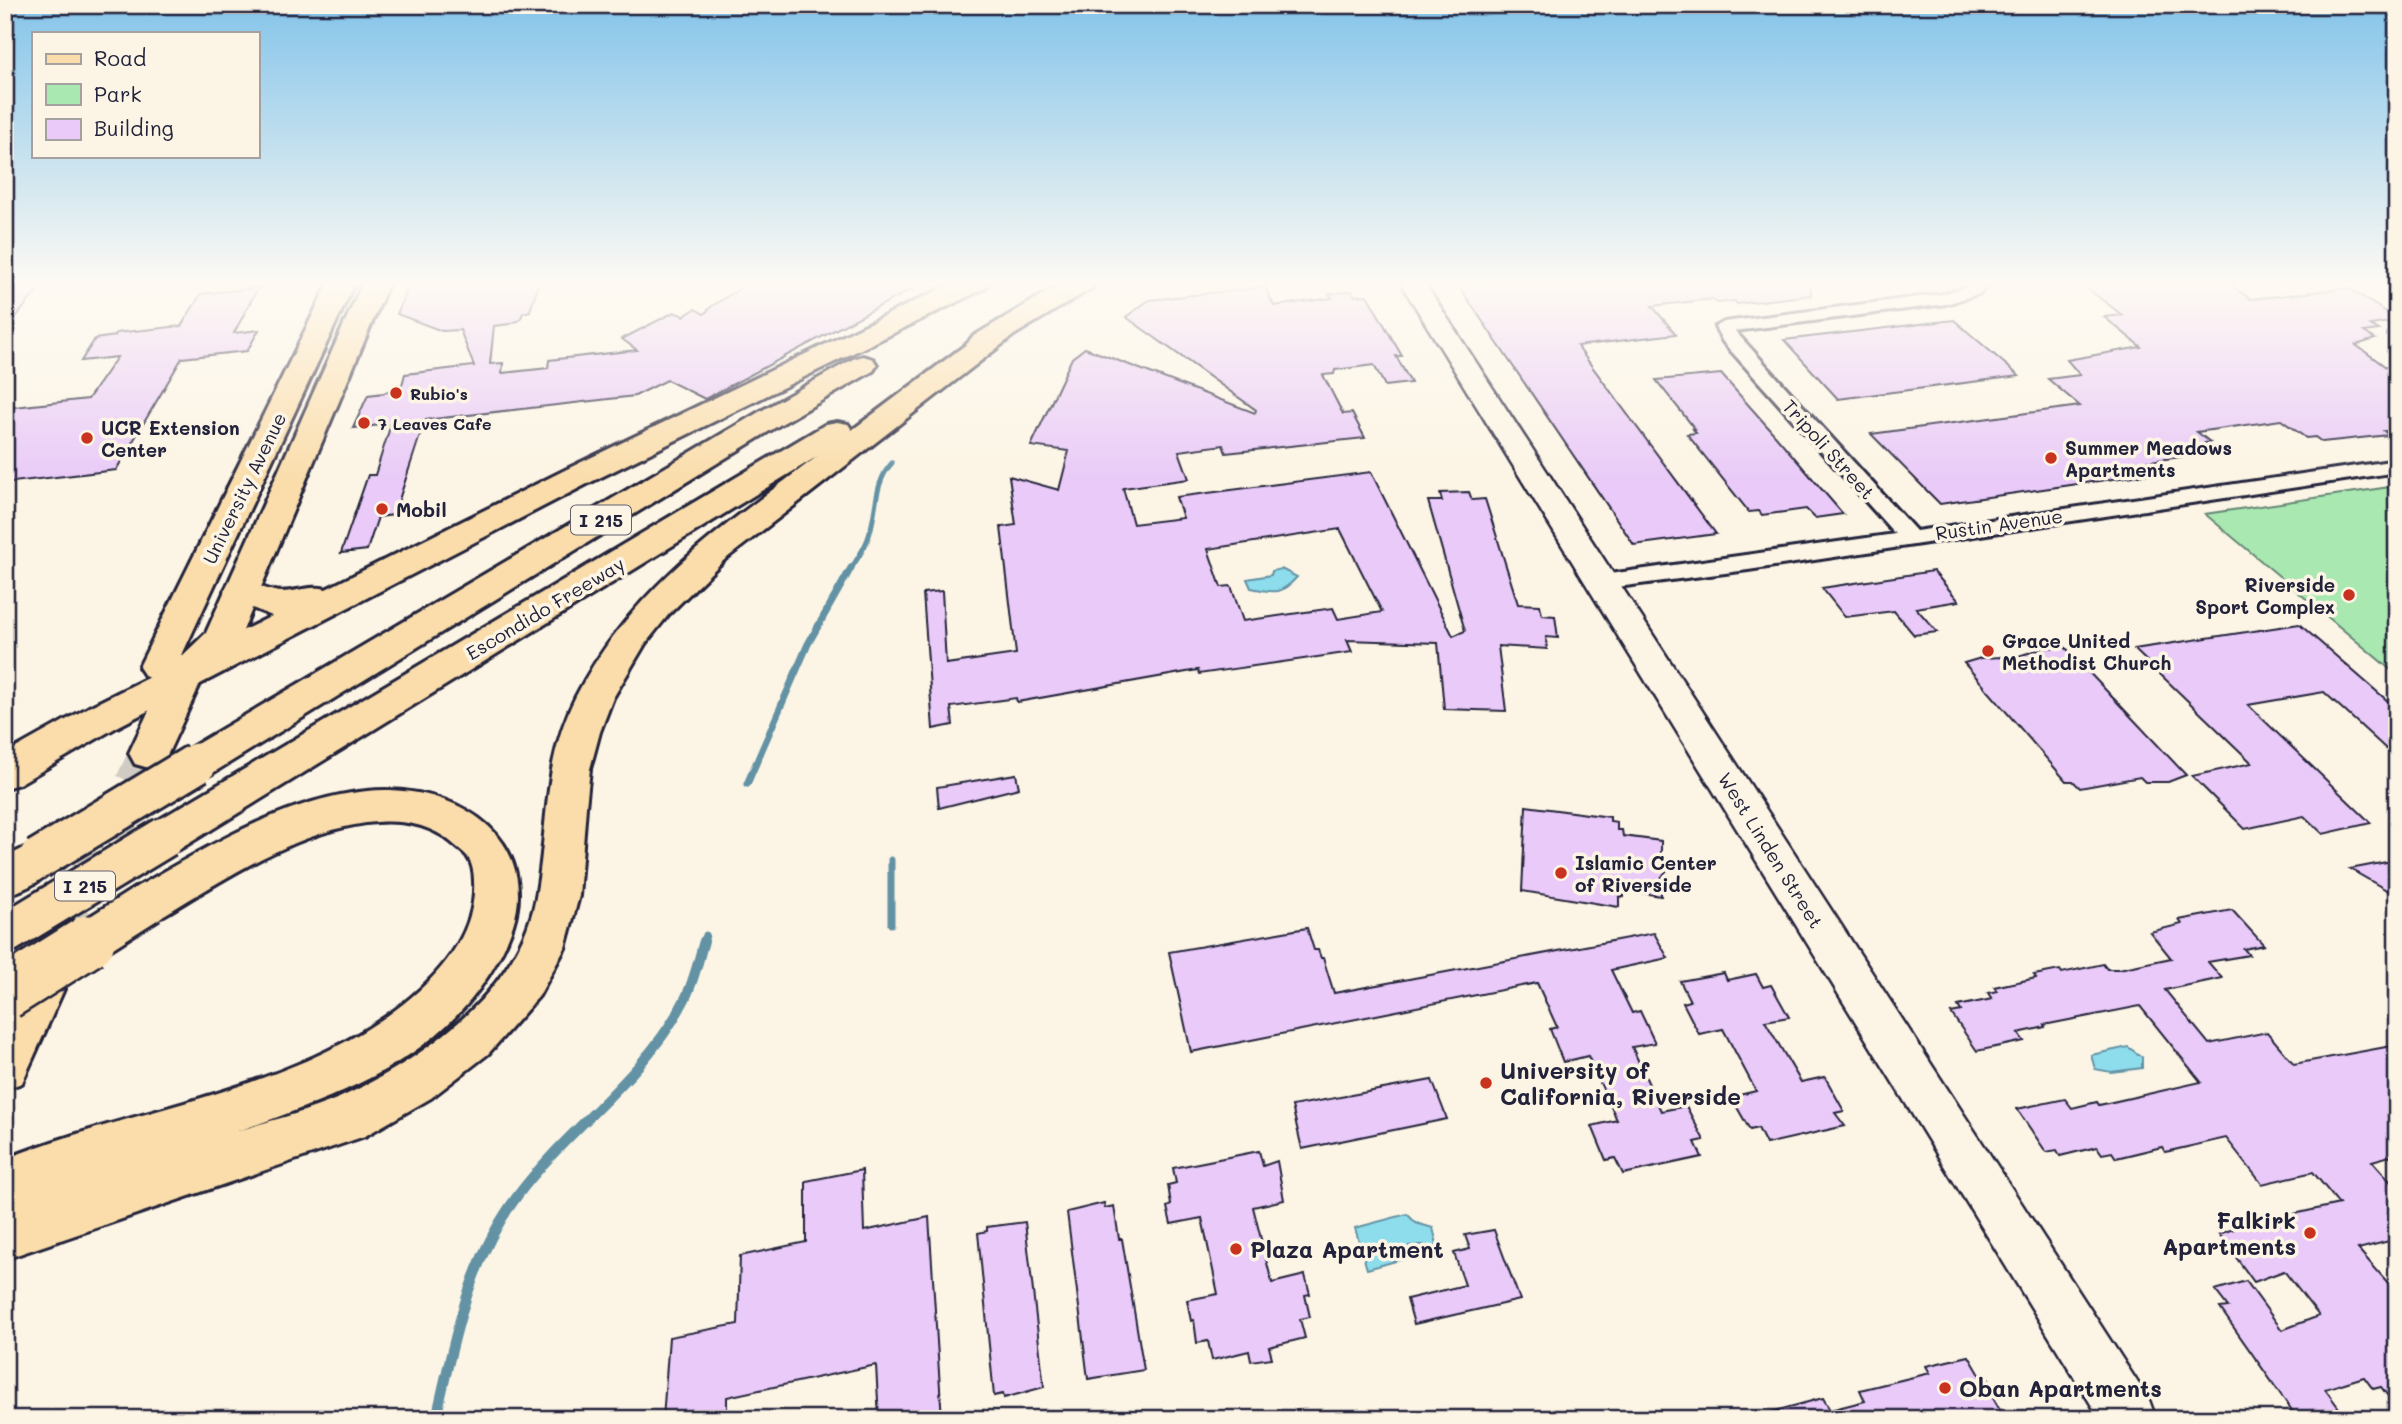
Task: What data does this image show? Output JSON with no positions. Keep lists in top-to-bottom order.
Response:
{
  "streets": {
    "main road": ["University Avenue", "I 215", "Escondido Freeway"],
    "street": ["Tripoli Street", "Rustin Avenue", "West Linden Street"]
  },
  "crossings": [
    ["Tripoli Street", "Rustin Avenue"],
    ["Rustin Avenue", "West Linden Street"]
  ],
  "places": [
    "Rubio's",
    "7 Leaves Cafe",
    "UCR Extension Center",
    "Summer Meadows Apartments",
    "Mobil",
    "Riverside Sport Complex",
    "Grace United Methodist Church",
    "Islamic Center of Riverside",
    "University of California, Riverside",
    "Falkirk Apartments",
    "Plaza Apartment",
    "Oban Apartments"
  ],
  "legend": ["Road", "Park", "Building"]
}
